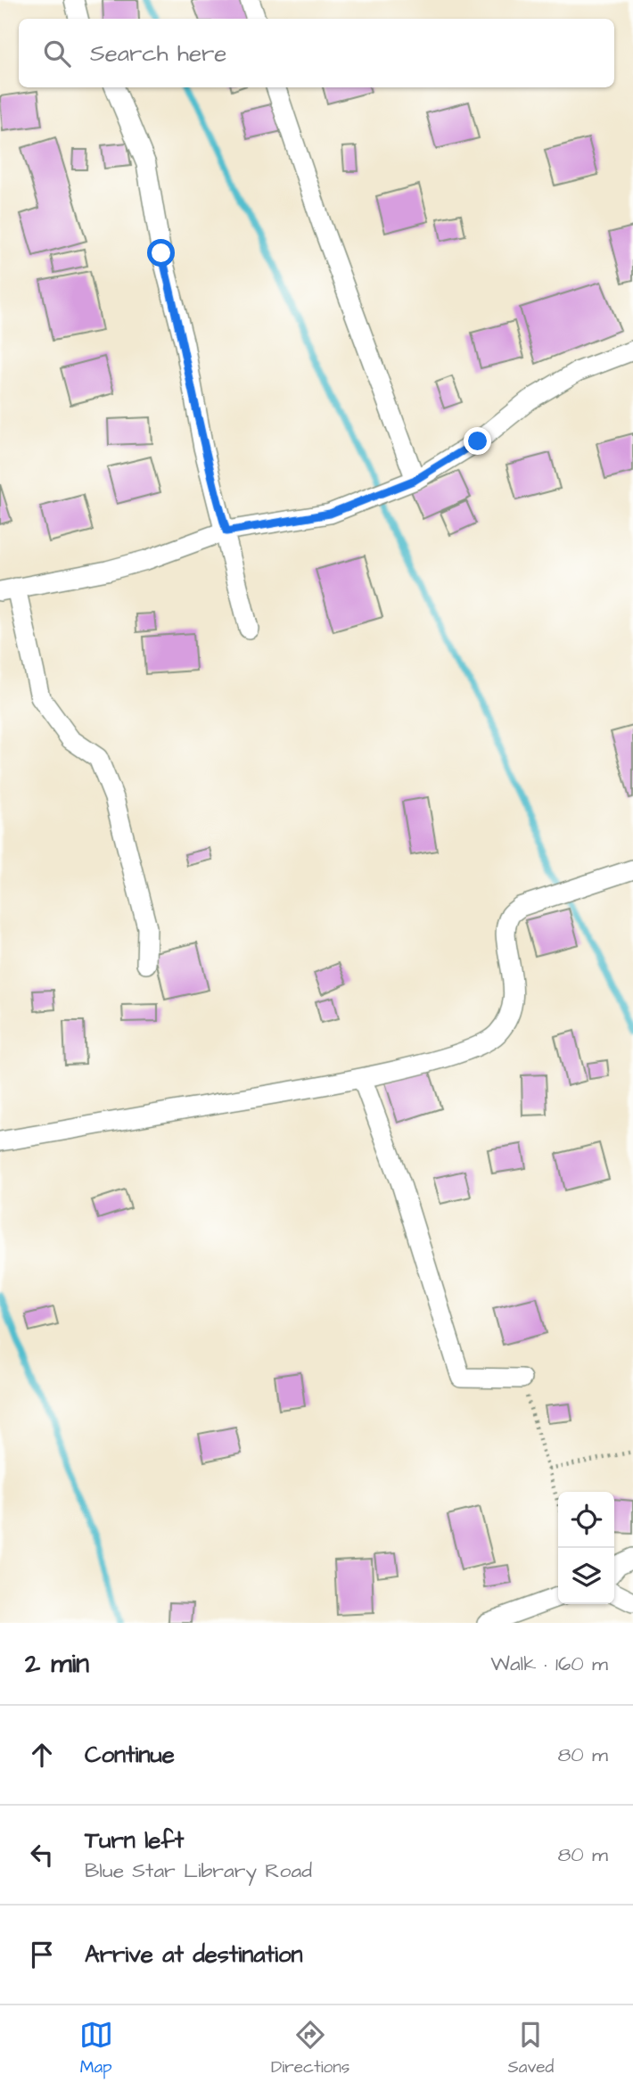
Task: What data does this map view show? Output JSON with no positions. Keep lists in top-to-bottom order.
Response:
{
  "page": {
    "search": "Search here",
    "heading": ["2 min", "Walk · 160 m"],
    "list": [
      ["Continue", "80 m"],
      ["Turn left", "Blue Star Library Road", "80 m"],
      "Arrive at destination"
    ],
    "nav": ["Map", "Directions", "Saved"]
  }
}
